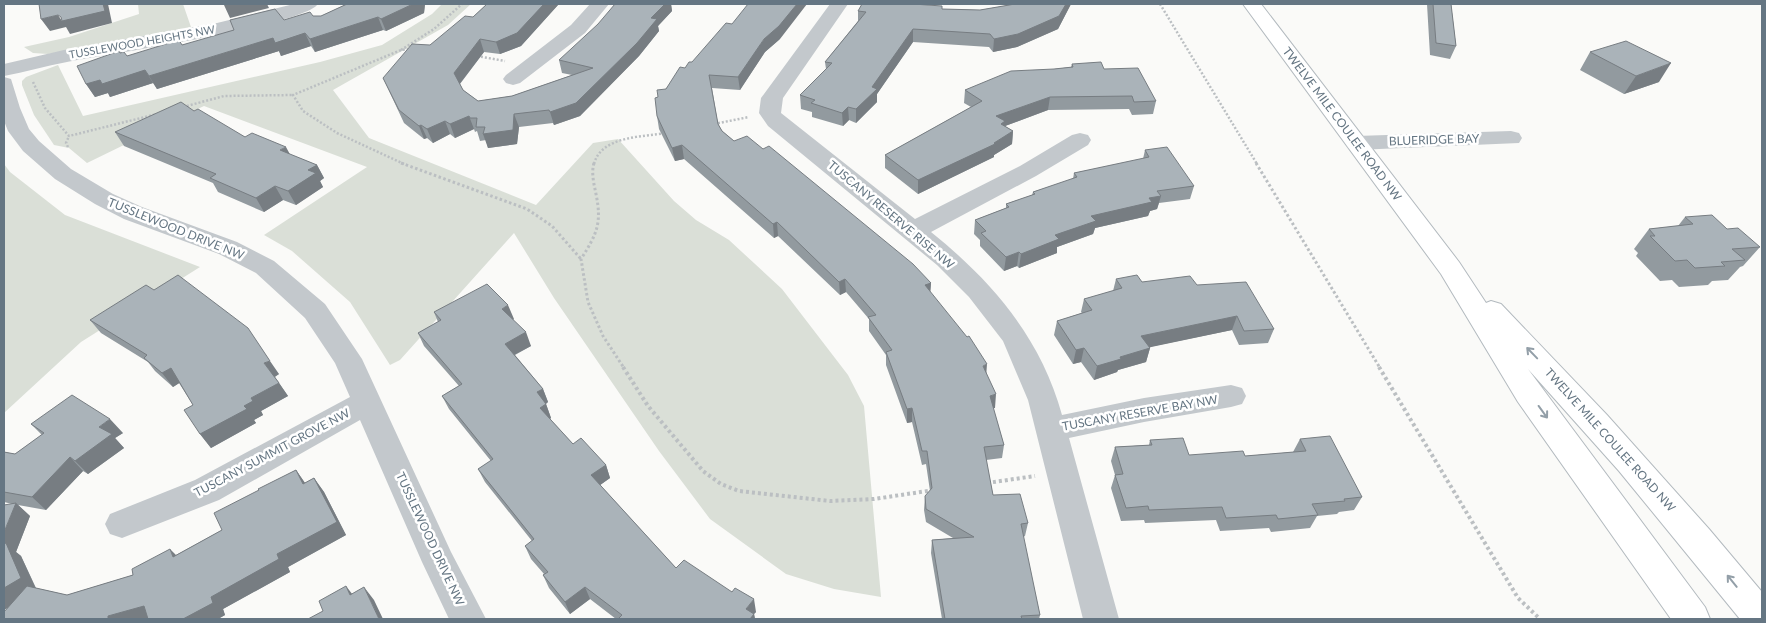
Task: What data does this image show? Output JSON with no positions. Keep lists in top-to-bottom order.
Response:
{
  "streets": {
    "street": [
      "TUSSLEWOOD HEIGHTS NW",
      "TWELVE MILE COULEE ROAD NW",
      "BLUERIDGE BAY",
      "TUSCANY RESERVE RISE NW",
      "TUSSLEWOOD DRIVE NW",
      "TUSCANY RESERVE BAY NW",
      "TUSCANY SUMMIT GROVE NW"
    ]
  },
  "crossings": [
    ["TWELVE MILE COULEE ROAD NW", "BLUERIDGE BAY"],
    ["TUSCANY RESERVE RISE NW", "TUSCANY RESERVE BAY NW"],
    ["TUSSLEWOOD DRIVE NW", "TUSCANY SUMMIT GROVE NW"]
  ]
}
